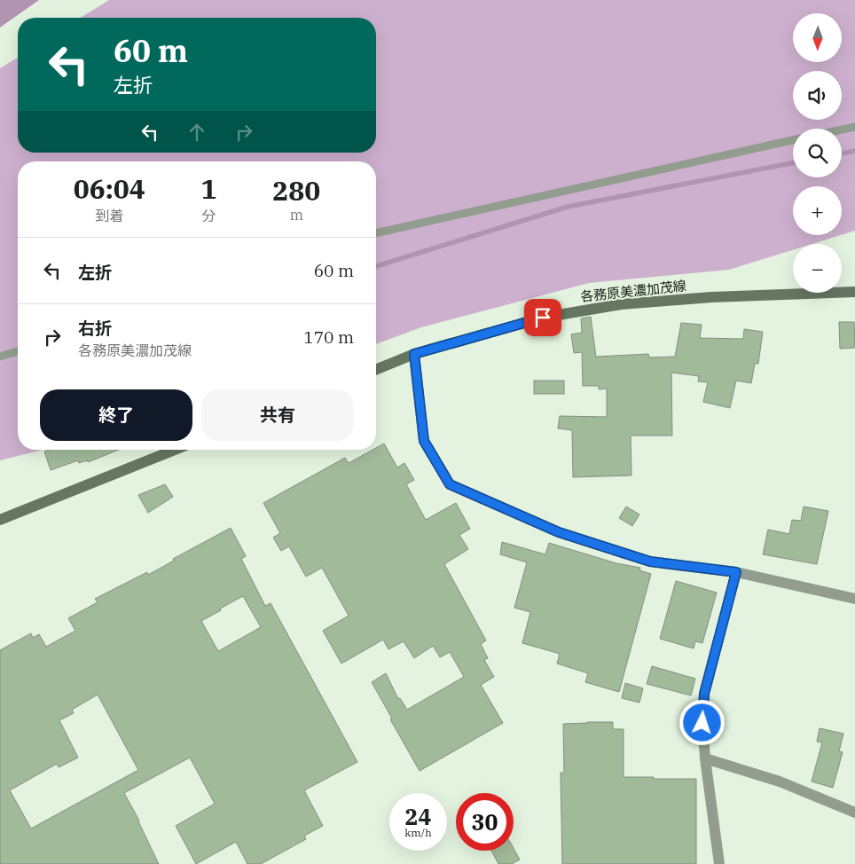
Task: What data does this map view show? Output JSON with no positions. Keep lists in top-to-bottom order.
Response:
{
  "streets": {
    "main road": ["各務原美濃加茂線"]
  },
  "north": "bottom",
  "page": {
    "map_buttons": ["+", "−"],
    "turn": ["60 m", "左折"],
    "eta": [
      "06:04",
      "到着",
      "1",
      "分",
      "280",
      "m"
    ],
    "list": [
      {
        "name": "左折",
        "value": "60 m"
      },
      {
        "name": "右折",
        "note": "各務原美濃加茂線",
        "value": "170 m"
      }
    ],
    "buttons": ["終了", "共有"],
    "speed": "24 km/h",
    "limit": "30"
  }
}
